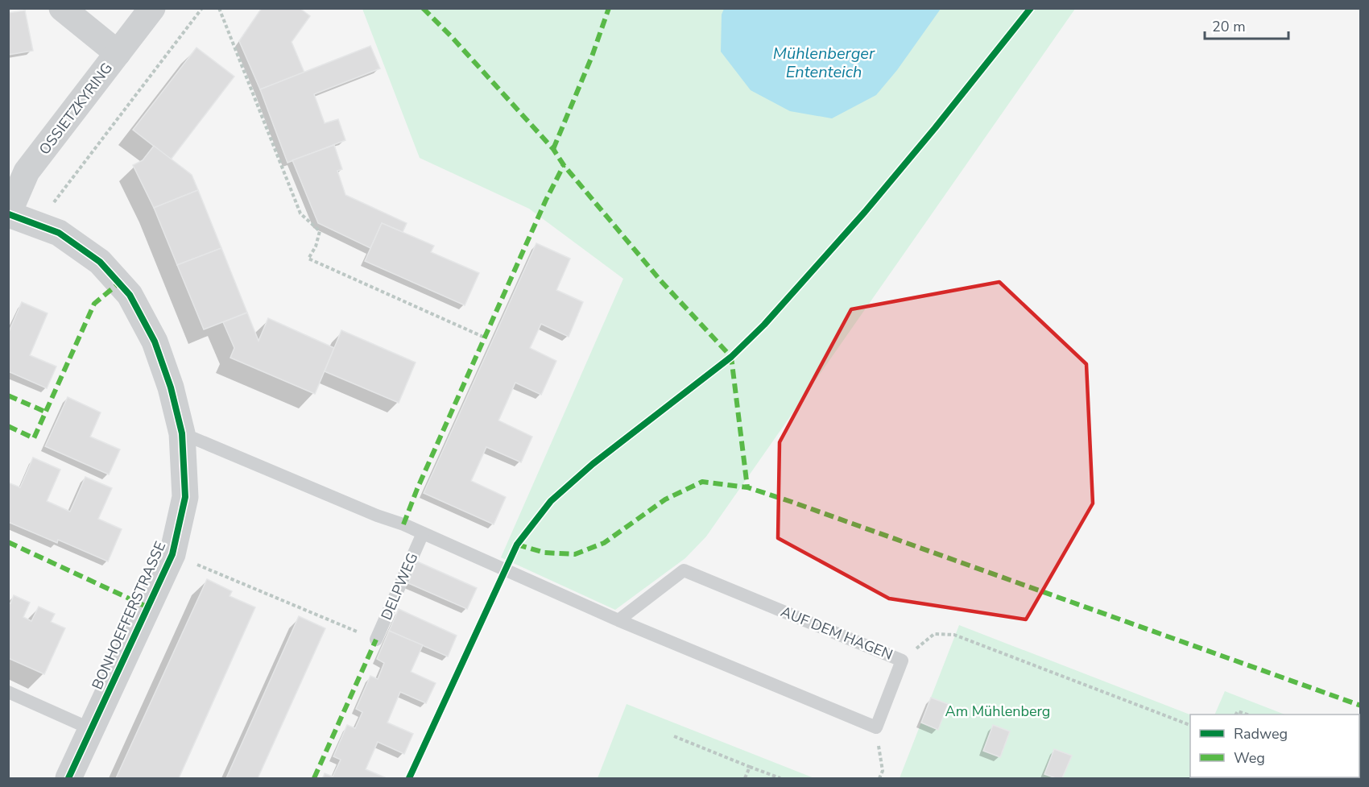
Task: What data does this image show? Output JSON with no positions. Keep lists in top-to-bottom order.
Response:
{
  "streets": {
    "street": ["OSSIETZKYRING", "BONHOEFFERSTRASSE"],
    "lane": ["DELPWEG", "AUF DEM HAGEN"]
  },
  "crossings": [
    ["OSSIETZKYRING", "BONHOEFFERSTRASSE"]
  ],
  "water": ["Mühlenberger Ententeich"],
  "parks": ["Am Mühlenberg"],
  "legend": ["Radweg", "Weg"],
  "scale_bar": "20 m"
}
